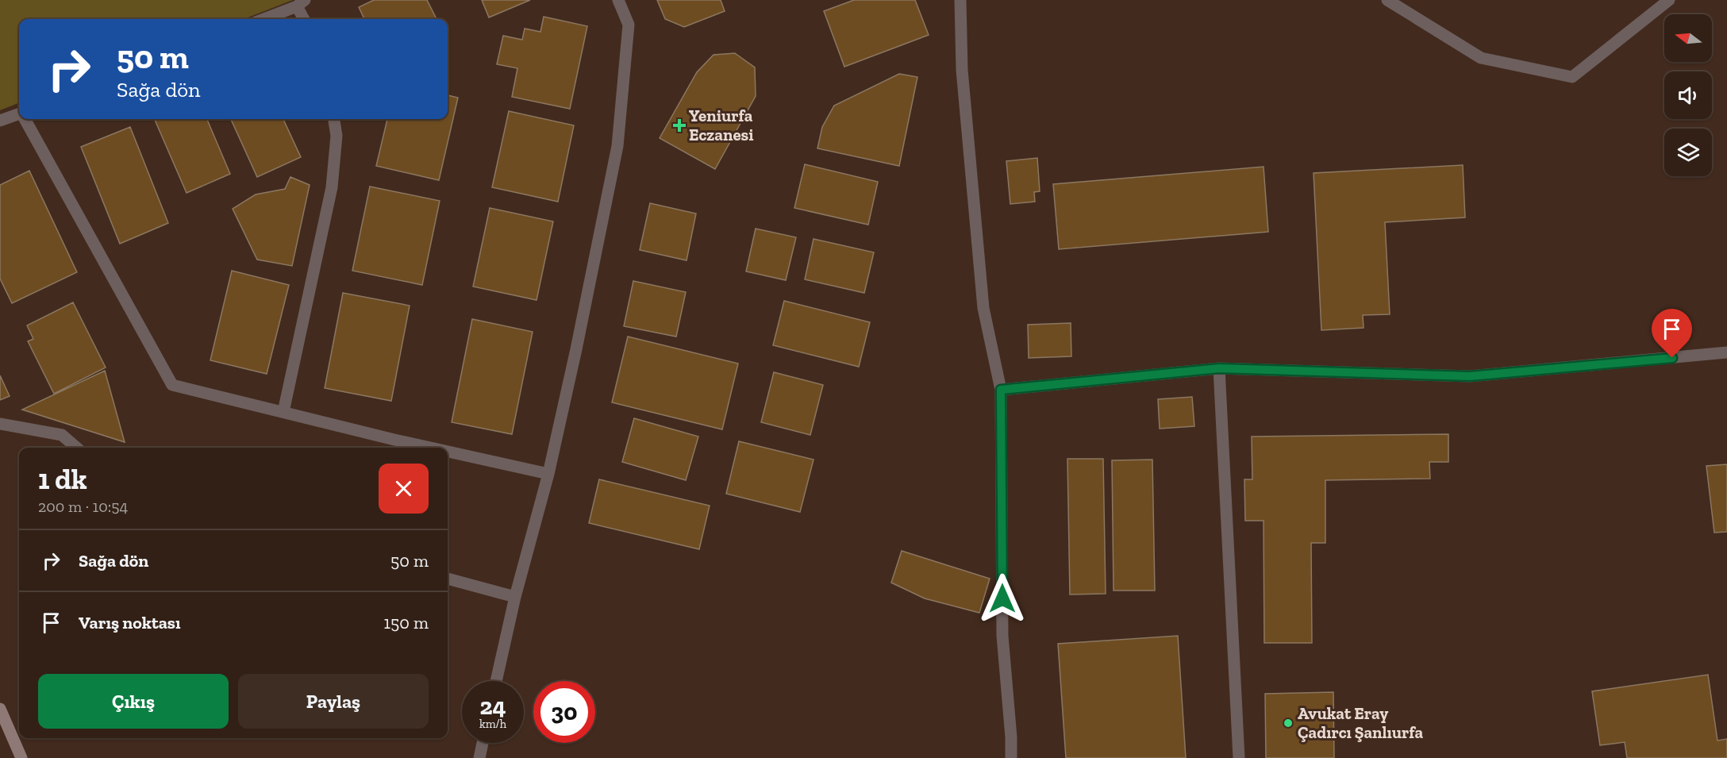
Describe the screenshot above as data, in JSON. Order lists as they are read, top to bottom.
{
  "places": {
    "health": ["Yeniurfa Eczanesi"],
    "other": ["Avukat Eray Çadırcı Şanlıurfa"]
  },
  "north": "left",
  "page": {
    "turn": ["50 m", "Sağa dön"],
    "heading": ["1 dk", "200 m · 10:54"],
    "list": [
      {
        "name": "Sağa dön",
        "value": "50 m"
      },
      {
        "name": "Varış noktası",
        "value": "150 m"
      }
    ],
    "buttons": ["Çıkış", "Paylaş"],
    "speed": "24 km/h",
    "limit": "30"
  }
}
